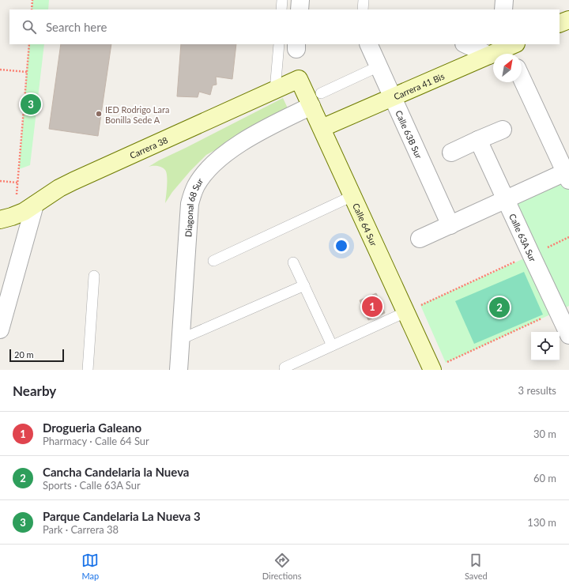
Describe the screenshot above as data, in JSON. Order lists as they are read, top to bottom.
{
  "streets": {
    "street": [
      "Carrera 41 Bis",
      "Calle 63B Sur",
      "Carrera 38",
      "Diagonal 68 Sur",
      "Calle 64 Sur",
      "Calle 63A Sur"
    ]
  },
  "crossings": [
    ["Carrera 41 Bis", "Calle 63B Sur"],
    ["Carrera 41 Bis", "Calle 64 Sur"],
    ["Carrera 38", "Calle 64 Sur"],
    ["Diagonal 68 Sur", "Calle 64 Sur"]
  ],
  "places": ["IED Rodrigo Lara Bonilla Sede A"],
  "scale_bar": "20 m",
  "north": "top right",
  "page": {
    "search": "Search here",
    "pins": ["3", "1", "2"],
    "scale": "20 m",
    "heading": ["Nearby", "3 results"],
    "list": [
      {
        "mark": "1",
        "name": "Drogueria Galeano",
        "note": "Pharmacy · Calle 64 Sur",
        "value": "30 m"
      },
      {
        "mark": "2",
        "name": "Cancha Candelaria la Nueva",
        "note": "Sports · Calle 63A Sur",
        "value": "60 m"
      },
      {
        "mark": "3",
        "name": "Parque Candelaria La Nueva 3",
        "note": "Park · Carrera 38",
        "value": "130 m"
      }
    ],
    "nav": ["Map", "Directions", "Saved"]
  }
}
